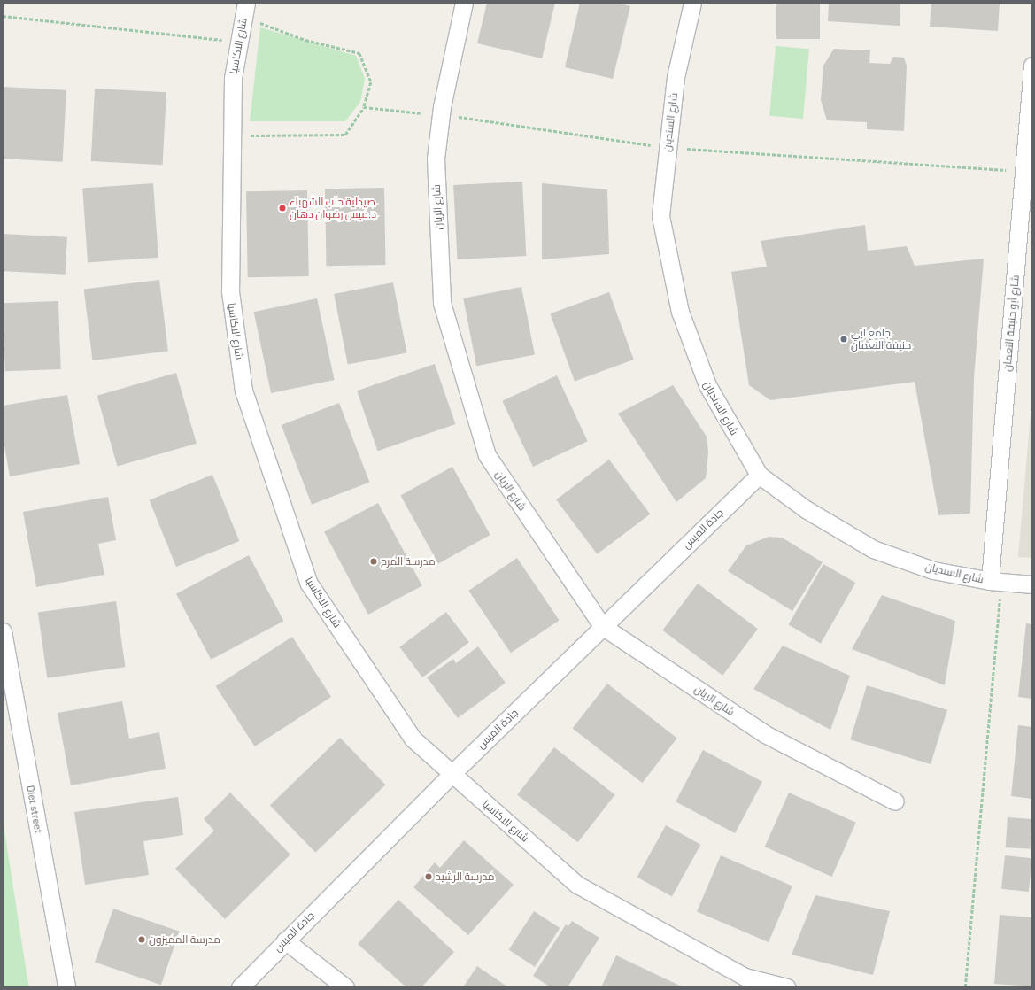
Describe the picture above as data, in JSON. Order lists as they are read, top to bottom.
{
  "streets": {
    "street": [
      "شارع الاكاسيا",
      "شارع السنديان",
      "شارع الريان",
      "شارع أبو حنيفة النعمان",
      "جادة الميس",
      "Diet street"
    ]
  },
  "crossings": [
    ["شارع الاكاسيا", "جادة الميس"],
    ["شارع السنديان", "شارع أبو حنيفة النعمان"],
    ["شارع السنديان", "جادة الميس"],
    ["شارع الريان", "جادة الميس"]
  ],
  "places": [
    "صيدلية حلب الشهباء د.ميس رضوان دهان",
    "جامع ابي حنيفة النعمان",
    "مدرسة المرح",
    "مدرسة الرشيد",
    "مدرسة المميزون"
  ]
}
